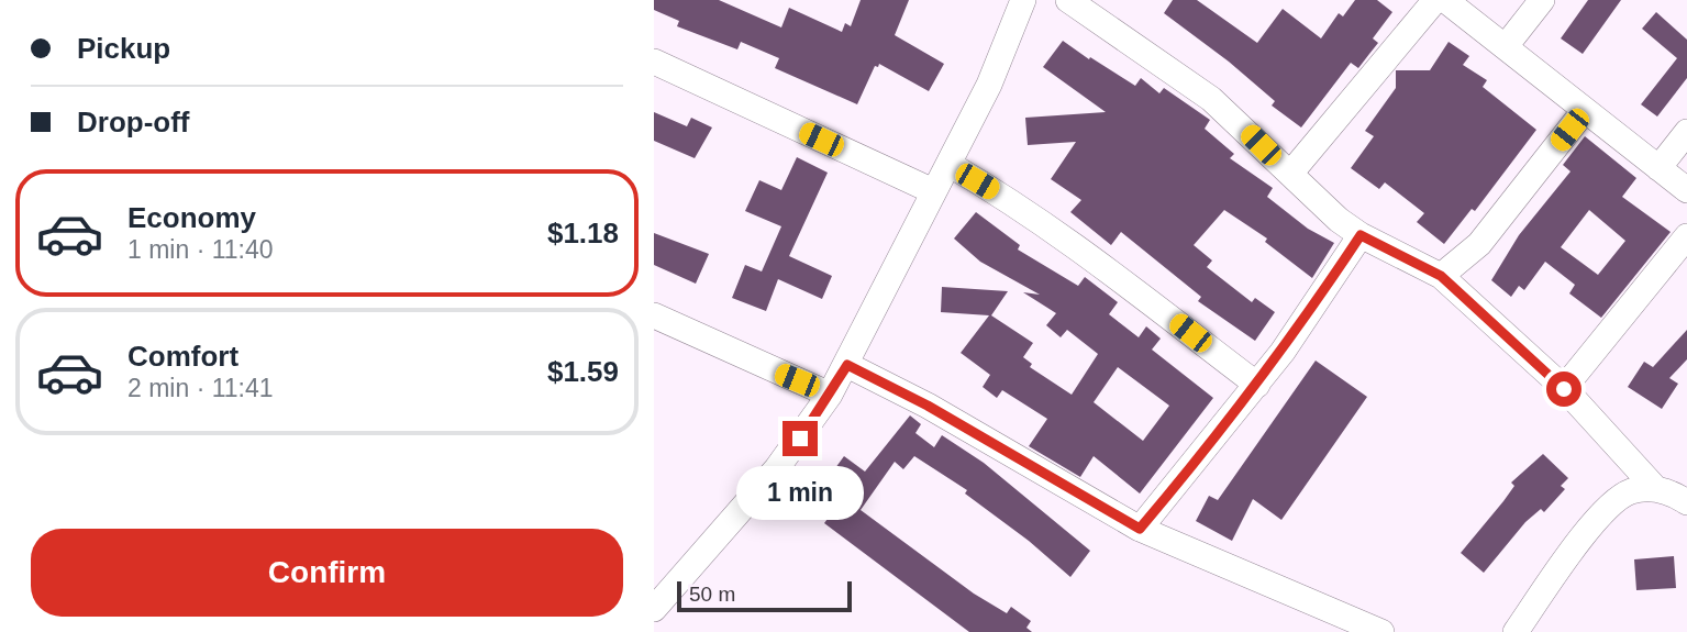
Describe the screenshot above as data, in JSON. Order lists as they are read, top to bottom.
{
  "scale_bar": "50 m",
  "page": {
    "banner": ["Pickup", "Drop-off"],
    "list": [
      {
        "name": "Economy",
        "note": "1 min · 11:40",
        "value": "$1.18"
      },
      {
        "name": "Comfort",
        "note": "2 min · 11:41",
        "value": "$1.59"
      }
    ],
    "bubble": "1 min",
    "buttons": "Confirm",
    "scale": "50 m"
  }
}
